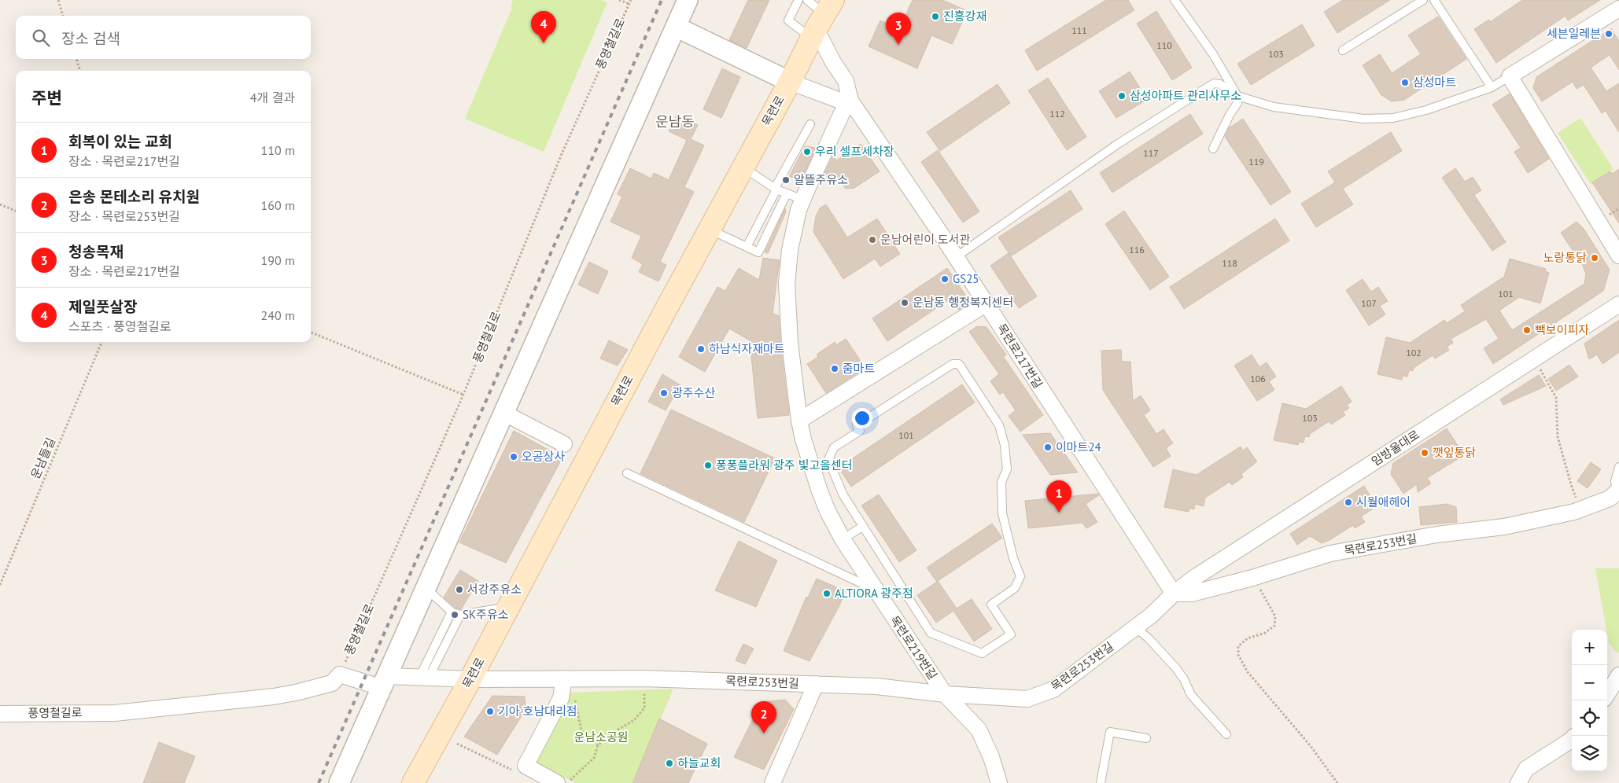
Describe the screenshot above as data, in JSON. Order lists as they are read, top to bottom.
{
  "streets": {
    "main road": ["목련로"],
    "street": [
      "풍영철길로",
      "목련로217번길",
      "임방울대로",
      "목련로253번길",
      "목련로219번길"
    ],
    "path": ["운남들길"]
  },
  "crossings": [
    ["목련로", "목련로217번길"],
    ["목련로", "목련로253번길"],
    ["목련로217번길", "임방울대로"],
    ["목련로217번길", "목련로253번길"],
    ["목련로217번길", "목련로219번길"],
    ["임방울대로", "목련로253번길"],
    ["목련로253번길", "목련로219번길"]
  ],
  "districts": ["운남동"],
  "parks": ["운남소공원"],
  "places": [
    "진흥강재",
    "세븐일레븐",
    "삼성마트",
    "삼성아파트 관리사무소",
    "우리 셀프세차장",
    "알뜰주유소",
    "운남어린이 도서관",
    "노랑통닭",
    "GS25",
    "운남동 행정복지센터",
    "빽보이피자",
    "하남식자재마트",
    "줌마트",
    "광주수산",
    "이마트24",
    "깻잎통닭",
    "오공상사",
    "퐁퐁플라워 광주 빛고을센터",
    "시월애헤어",
    "서강주유소",
    "ALTIORA 광주점",
    "SK주유소",
    "기아 호남대리점",
    "하늘교회"
  ],
  "house_numbers": [
    "111",
    "110",
    "103",
    "112",
    "117",
    "119",
    "116",
    "118",
    "101",
    "107",
    "102",
    "106",
    "103",
    "101"
  ],
  "page": {
    "pins": [
      "4",
      "3",
      "1",
      "2"
    ],
    "search": "장소 검색",
    "heading": ["주변", "4개 결과"],
    "list": [
      {
        "mark": "1",
        "name": "회복이 있는 교회",
        "note": "장소 · 목련로217번길",
        "value": "110 m"
      },
      {
        "mark": "2",
        "name": "은송 몬테소리 유치원",
        "note": "장소 · 목련로253번길",
        "value": "160 m"
      },
      {
        "mark": "3",
        "name": "청송목재",
        "note": "장소 · 목련로217번길",
        "value": "190 m"
      },
      {
        "mark": "4",
        "name": "제일풋살장",
        "note": "스포츠 · 풍영철길로",
        "value": "240 m"
      }
    ],
    "map_buttons": ["+", "−"]
  }
}
